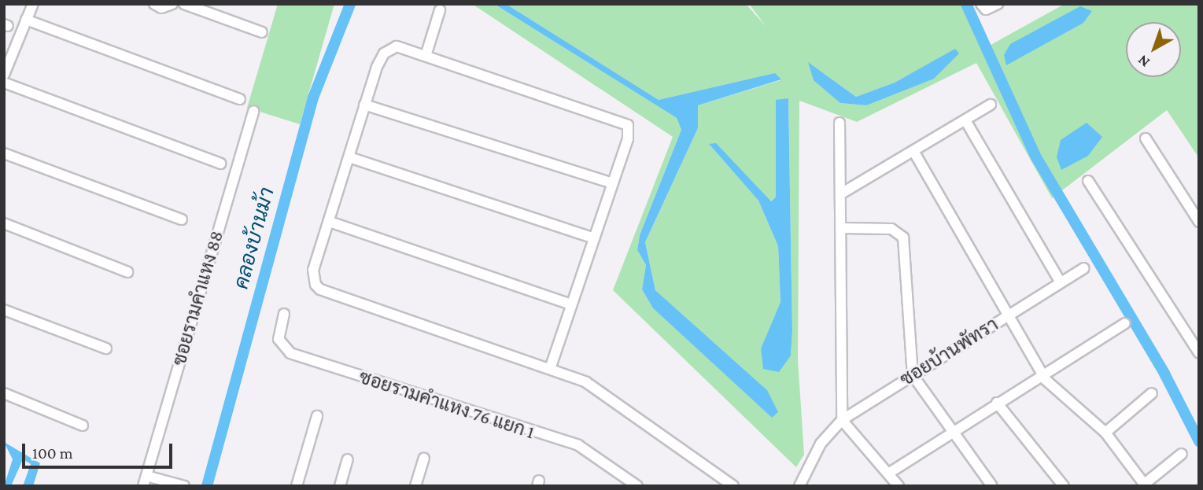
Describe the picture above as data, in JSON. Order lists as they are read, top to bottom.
{
  "streets": {
    "street": ["ซอยรามคำแหง 88", "ซอยบ้านพัทรา", "ซอยรามคำแหง 76 แยก 1"]
  },
  "water": ["คลองบ้านม้า"],
  "scale_bar": "100 m",
  "north": "bottom left"
}
